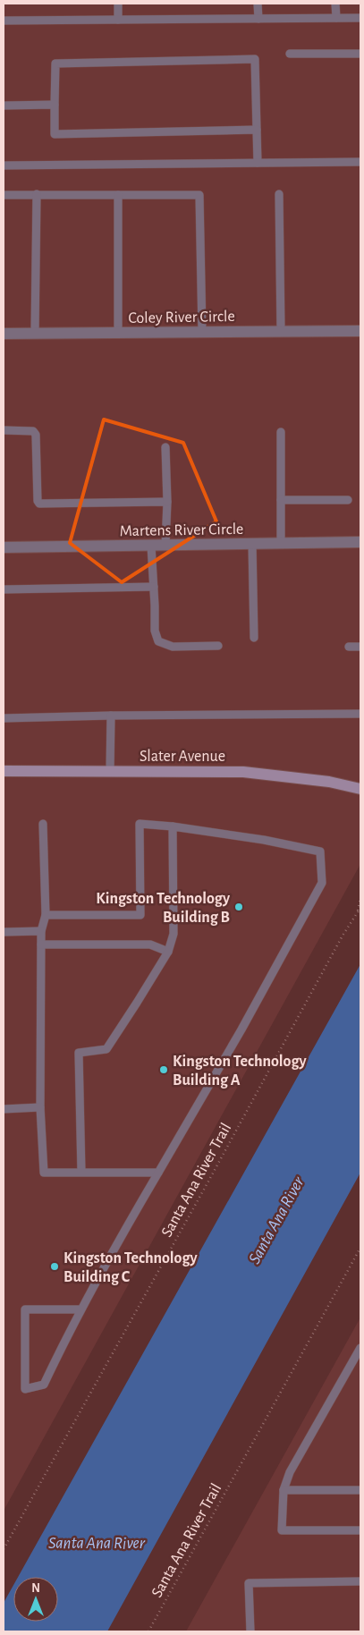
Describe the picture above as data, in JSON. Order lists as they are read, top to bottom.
{
  "streets": {
    "main road": ["Slater Avenue"],
    "street": ["Coley River Circle", "Martens River Circle"],
    "path": ["Santa Ana River Trail"]
  },
  "water": ["Santa Ana River"],
  "places": ["Kingston Technology Building B", "Kingston Technology Building A", "Kingston Technology Building C"],
  "north": "top"
}
